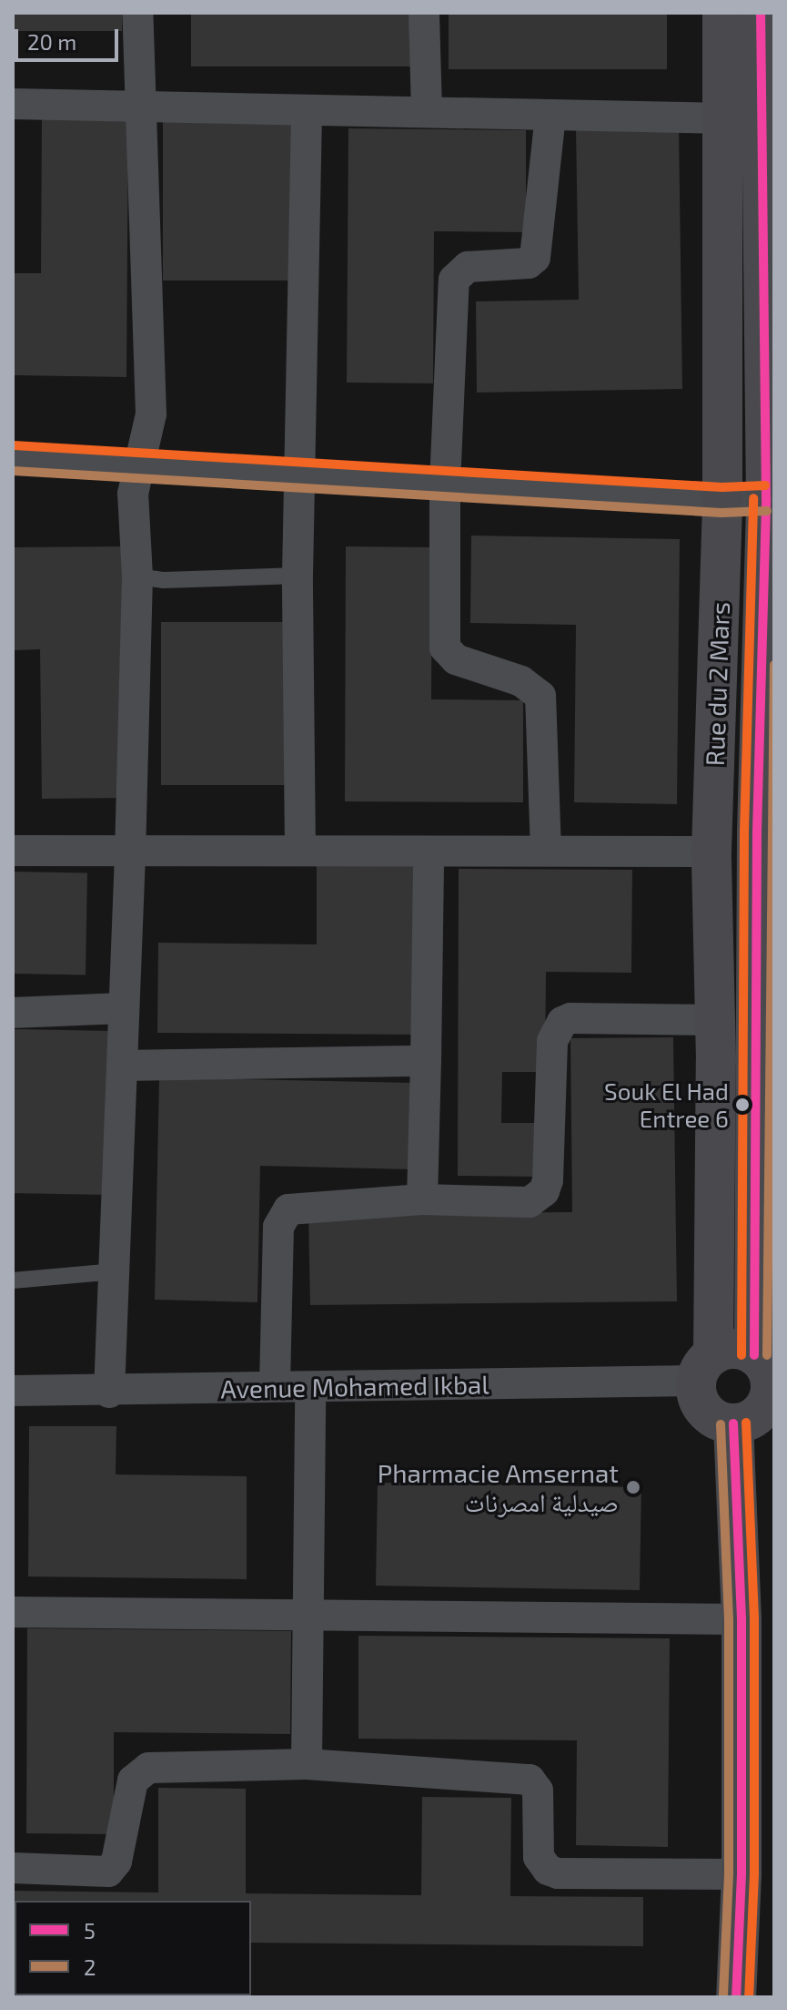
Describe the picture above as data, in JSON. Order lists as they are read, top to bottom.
{
  "streets": {
    "street": ["Rue du 2 Mars", "Avenue Mohamed Ikbal"]
  },
  "crossings": [
    ["Rue du 2 Mars", "Avenue Mohamed Ikbal"]
  ],
  "places": ["Souk El Had Entree 6", "Pharmacie Amsernat صيدلية امصرنات"],
  "lines": ["transit line 5", "transit line 2"],
  "legend": ["5", "2"],
  "scale_bar": "20 m"
}
